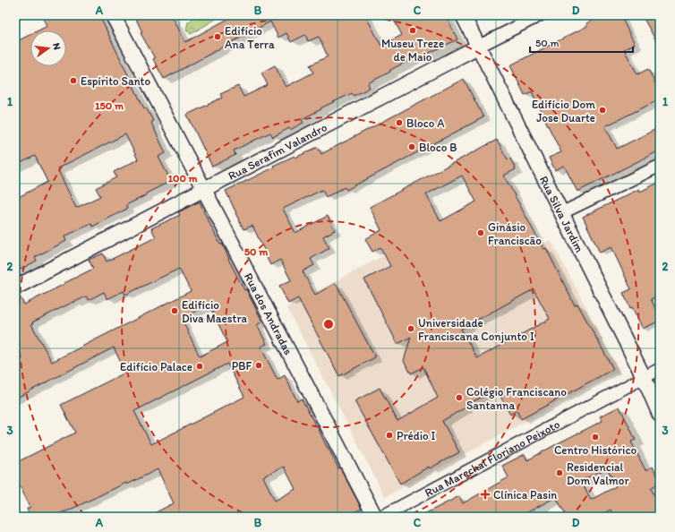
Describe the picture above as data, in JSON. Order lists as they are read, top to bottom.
{
  "streets": {
    "street": [
      "Rua Serafim Valandro",
      "Rua Silva Jardim",
      "Rua dos Andradas",
      "Rua Marechal Floriano Peixoto"
    ]
  },
  "crossings": [
    ["Rua Serafim Valandro", "Rua Silva Jardim"],
    ["Rua Serafim Valandro", "Rua dos Andradas"],
    ["Rua Silva Jardim", "Rua Marechal Floriano Peixoto"]
  ],
  "places": {
    "other": [
      "Museu Treze de Maio",
      "Edifício Ana Terra",
      "Espírito Santo",
      "Edifício Dom Jose Duarte",
      "Bloco A",
      "Bloco B",
      "Ginásio Franciscão",
      "Edifício Diva Maestra",
      "Universidade Franciscana Conjunto I",
      "PBF",
      "Edifício Palace",
      "Colégio Franciscano Santanna",
      "Prédio I",
      "Centro Histórico",
      "Residencial Dom Valmor"
    ],
    "health": ["Clínica Pasin"]
  },
  "scale_bar": "50 m",
  "north": "right",
  "grid": {
    "columns": [
      "A",
      "B",
      "C",
      "D"
    ],
    "rows": ["1", "2", "3"]
  },
  "rings": ["150 m", "100 m", "50 m"]
}
